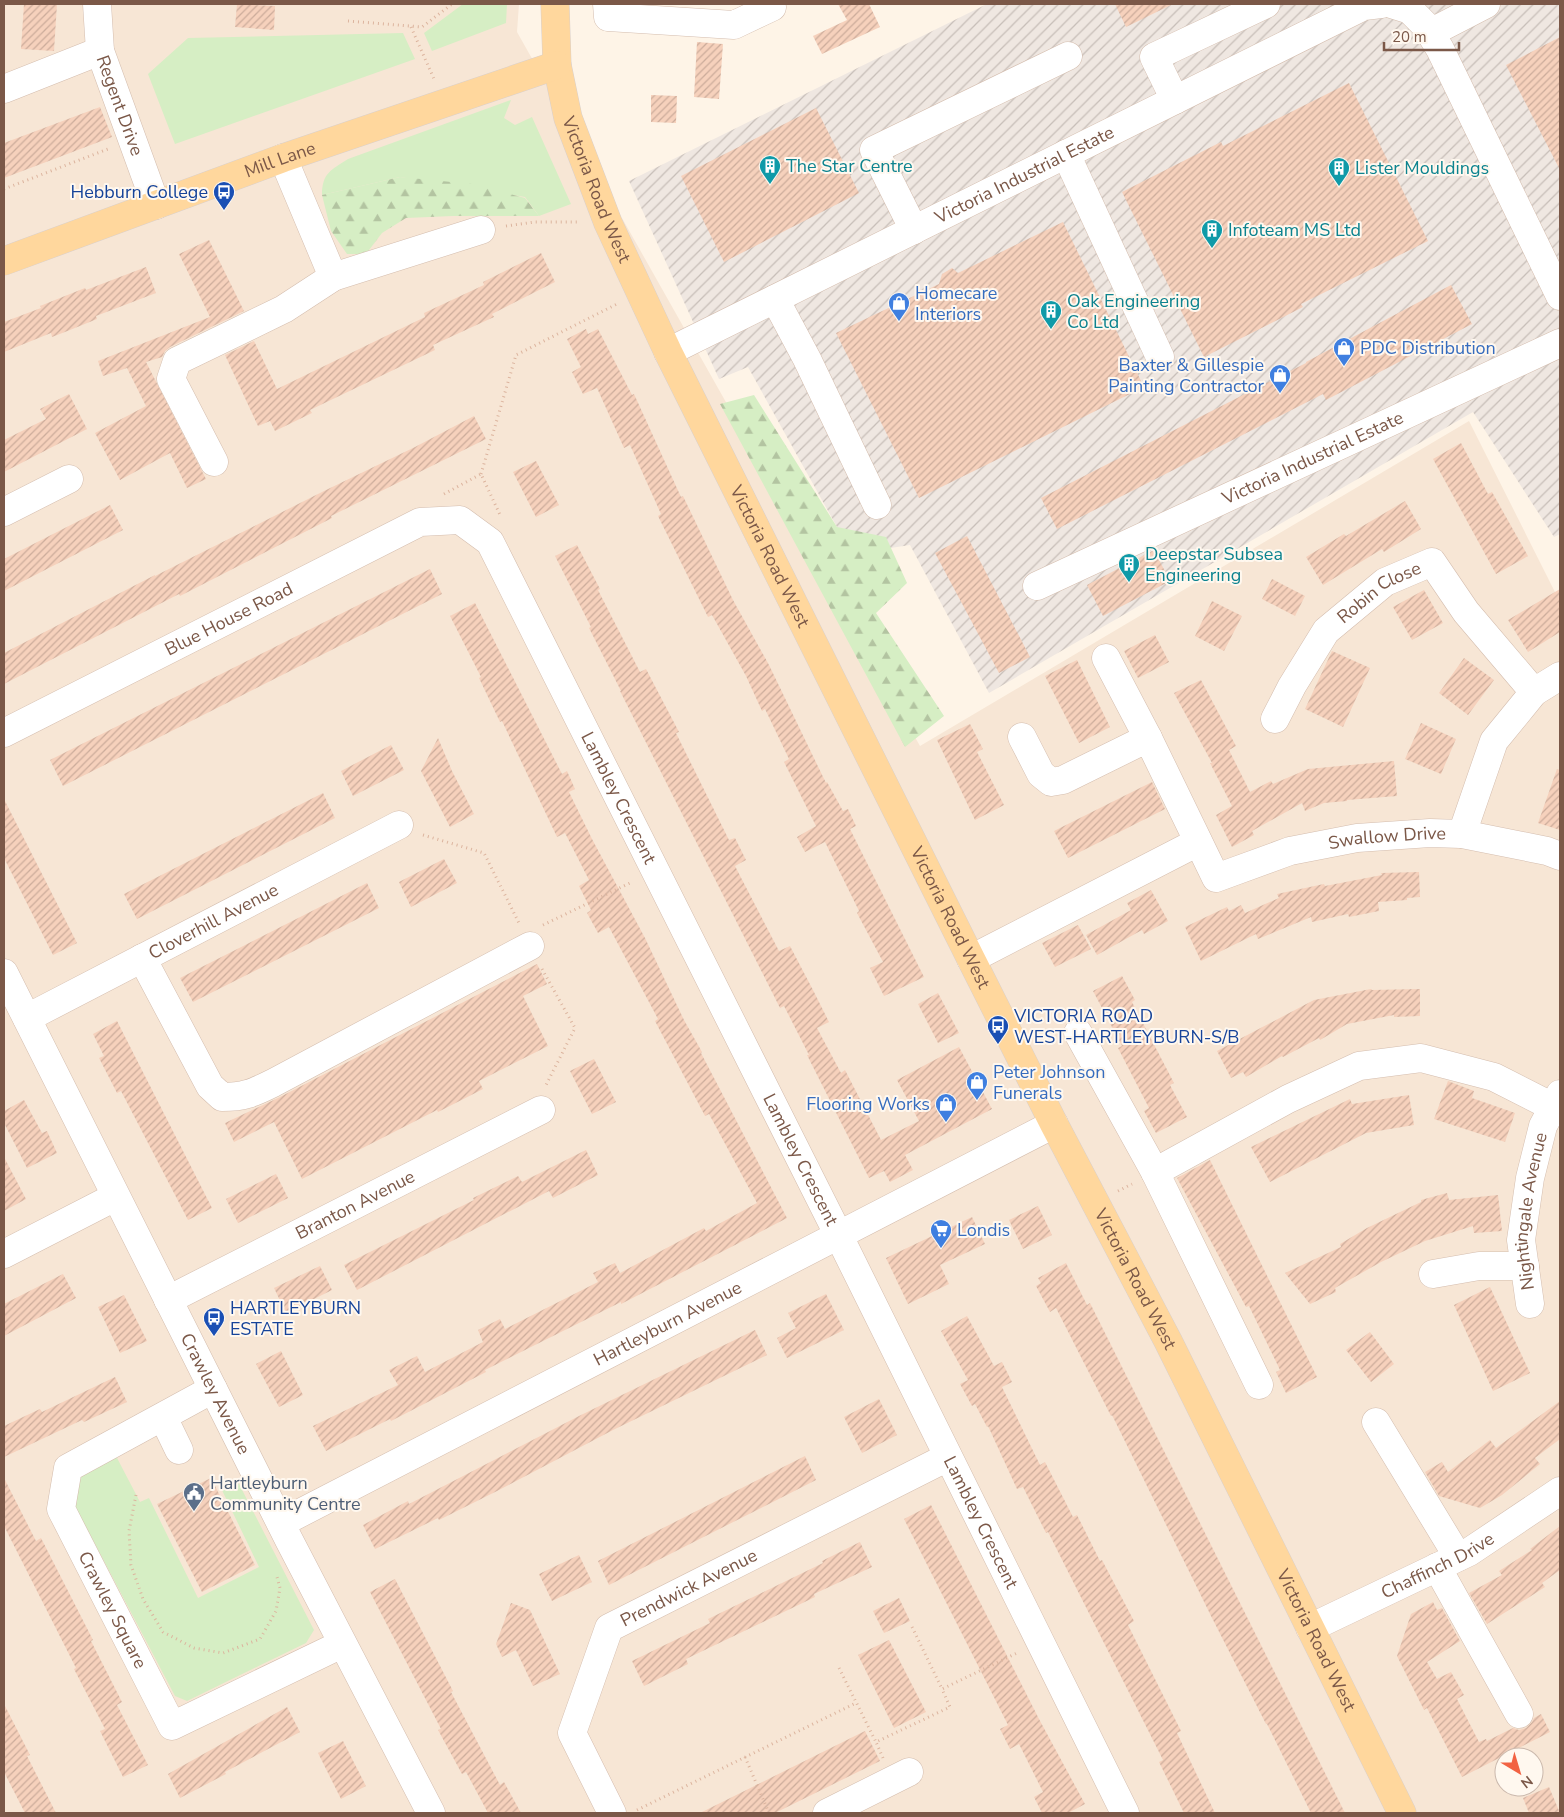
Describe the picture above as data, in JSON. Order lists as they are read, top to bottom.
{
  "streets": {
    "main road": ["Mill Lane", "Victoria Road West"],
    "street": [
      "Regent Drive",
      "Victoria Industrial Estate",
      "Robin Close",
      "Blue House Road",
      "Lambley Crescent",
      "Swallow Drive",
      "Cloverhill Avenue",
      "Branton Avenue",
      "Nightingale Avenue",
      "Hartleyburn Avenue",
      "Crawley Avenue",
      "Chaffinch Drive",
      "Prendwick Avenue",
      "Crawley Square"
    ]
  },
  "crossings": [
    ["Regent Drive", "Mill Lane"],
    ["Mill Lane", "Victoria Road West"],
    ["Victoria Industrial Estate", "Victoria Road West"],
    ["Victoria Road West", "Hartleyburn Avenue"],
    ["Victoria Road West", "Chaffinch Drive"],
    ["Blue House Road", "Lambley Crescent"],
    ["Lambley Crescent", "Hartleyburn Avenue"],
    ["Lambley Crescent", "Prendwick Avenue"],
    ["Cloverhill Avenue", "Crawley Avenue"],
    ["Branton Avenue", "Crawley Avenue"],
    ["Hartleyburn Avenue", "Crawley Avenue"],
    ["Crawley Avenue", "Crawley Square"]
  ],
  "places": {
    "building": [
      "The Star Centre",
      "Lister Mouldings",
      "Infoteam MS Ltd",
      "Oak Engineering Co Ltd",
      "Deepstar Subsea Engineering"
    ],
    "bus stop": ["Hebburn College", "VICTORIA ROAD WEST-HARTLEYBURN-S/B", "HARTLEYBURN ESTATE"],
    "shop": [
      "Homecare Interiors",
      "PDC Distribution",
      "Baxter & Gillespie Painting Contractor",
      "Peter Johnson Funerals",
      "Flooring Works"
    ],
    "supermarket": ["Londis"],
    "public building": ["Hartleyburn Community Centre"]
  },
  "scale_bar": "20 m",
  "north": "bottom right"
}
